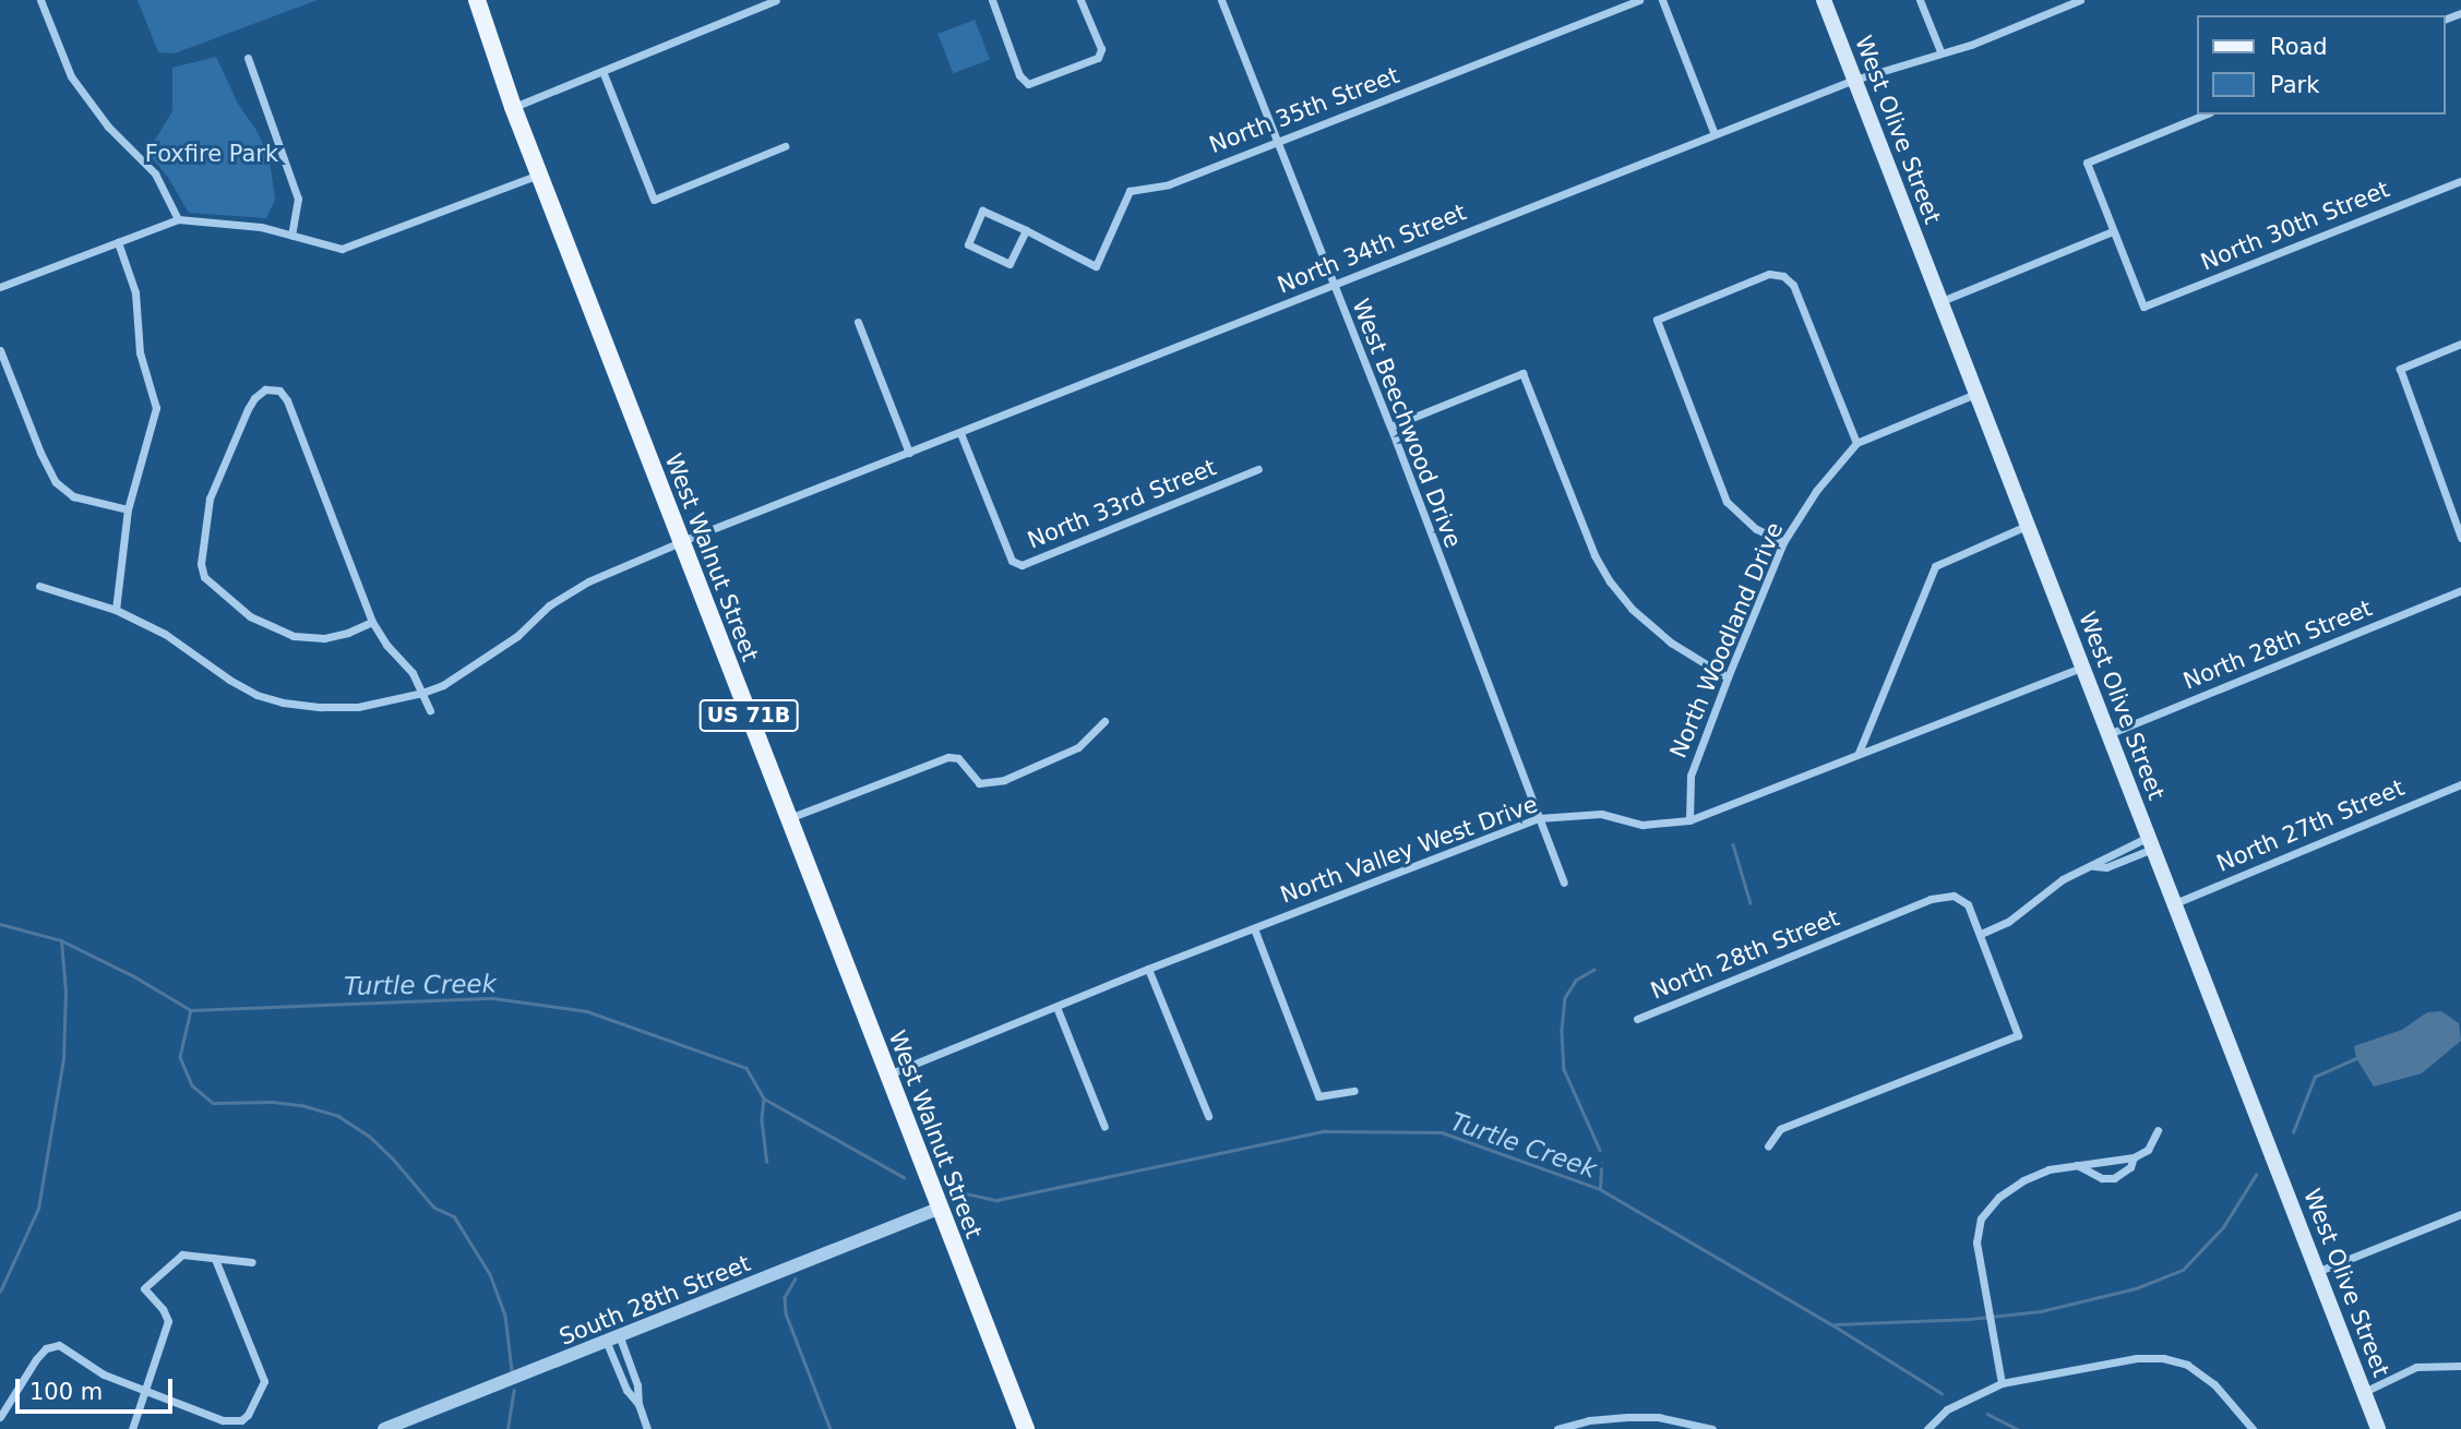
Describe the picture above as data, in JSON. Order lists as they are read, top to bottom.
{
  "streets": {
    "main road": ["West Olive Street", "West Walnut Street", "US 71B"],
    "street": [
      "North 35th Street",
      "North 30th Street",
      "North 34th Street",
      "West Beechwood Drive",
      "North 33rd Street",
      "North Woodland Drive",
      "North 28th Street",
      "North 27th Street",
      "North Valley West Drive",
      "South 28th Street"
    ]
  },
  "crossings": [
    ["North 35th Street", "West Beechwood Drive"],
    ["West Olive Street", "North 34th Street"],
    ["West Olive Street", "North Woodland Drive"],
    ["West Olive Street", "North 28th Street"],
    ["West Olive Street", "North 27th Street"],
    ["West Olive Street", "North Valley West Drive"],
    ["North 34th Street", "West Beechwood Drive"],
    ["North 34th Street", "North 33rd Street"],
    ["North 34th Street", "West Walnut Street"],
    ["West Beechwood Drive", "North Valley West Drive"],
    ["West Walnut Street", "North Valley West Drive"],
    ["West Walnut Street", "South 28th Street"],
    ["North Woodland Drive", "North Valley West Drive"]
  ],
  "water": ["Turtle Creek"],
  "parks": ["Foxfire Park"],
  "legend": ["Road", "Park"],
  "scale_bar": "100 m"
}
